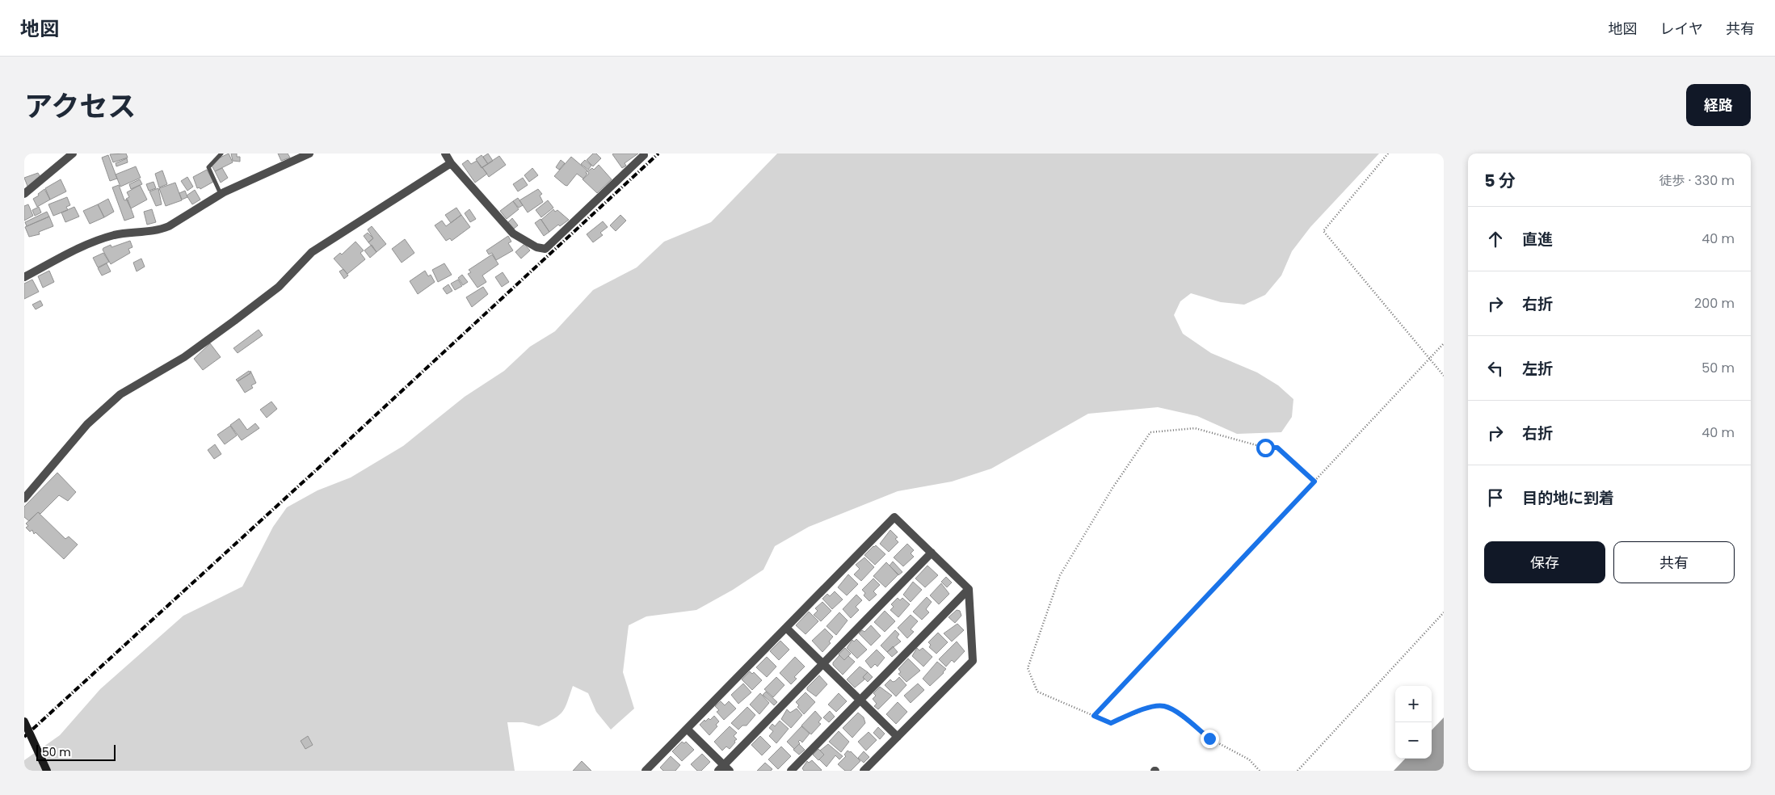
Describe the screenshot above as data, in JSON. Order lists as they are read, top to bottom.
{
  "scale_bar": "50 m",
  "page": {
    "header": "地図",
    "nav": ["地図", "レイヤ", "共有"],
    "title": "アクセス",
    "buttons": [
      "経路",
      ["保存", "共有"]
    ],
    "heading": ["5 分", "徒歩 · 330 m"],
    "list": [
      ["直進", "40 m"],
      ["右折", "200 m"],
      ["左折", "50 m"],
      ["右折", "40 m"],
      "目的地に到着"
    ],
    "map_buttons": ["+", "−"],
    "scale": "50 m"
  }
}
